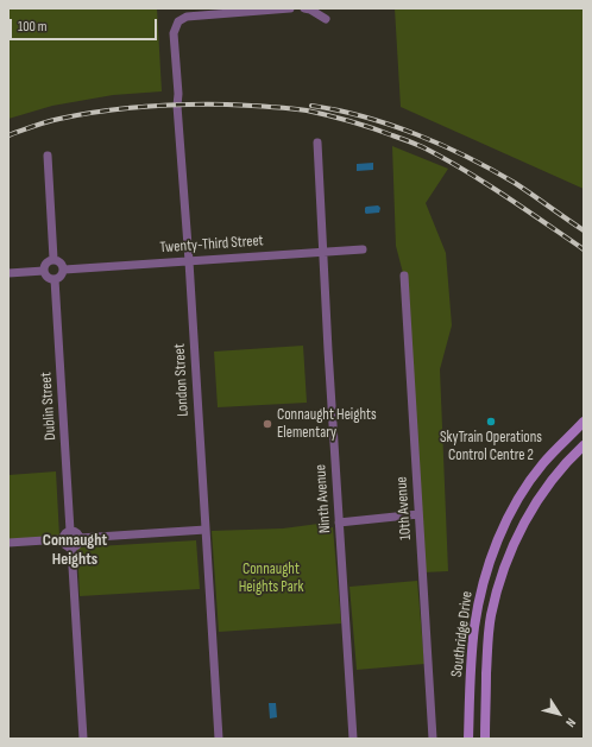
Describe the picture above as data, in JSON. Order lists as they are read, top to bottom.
{
  "streets": {
    "main road": ["Southridge Drive"],
    "street": [
      "Twenty-Third Street",
      "London Street",
      "Dublin Street",
      "Ninth Avenue",
      "10th Avenue"
    ]
  },
  "crossings": [
    ["Twenty-Third Street", "London Street"],
    ["Twenty-Third Street", "Dublin Street"],
    ["Twenty-Third Street", "Ninth Avenue"]
  ],
  "districts": ["Connaught Heights"],
  "parks": ["Connaught Heights Park"],
  "places": ["SkyTrain Operations Control Centre 2", "Connaught Heights Elementary"],
  "scale_bar": "100 m",
  "north": "bottom right"
}
